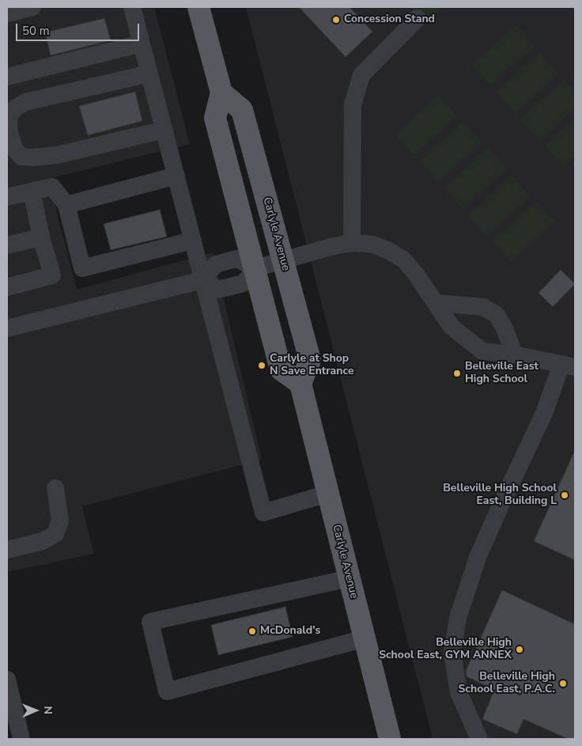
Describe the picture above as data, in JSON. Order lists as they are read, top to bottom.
{
  "streets": {
    "main road": ["Carlyle Avenue"]
  },
  "places": [
    "Concession Stand",
    "Carlyle at Shop N Save Entrance",
    "Belleville East High School",
    "Belleville High School East, Building L",
    "McDonald's",
    "Belleville High School East, GYM ANNEX",
    "Belleville High School East, P.A.C."
  ],
  "scale_bar": "50 m",
  "north": "right"
}
